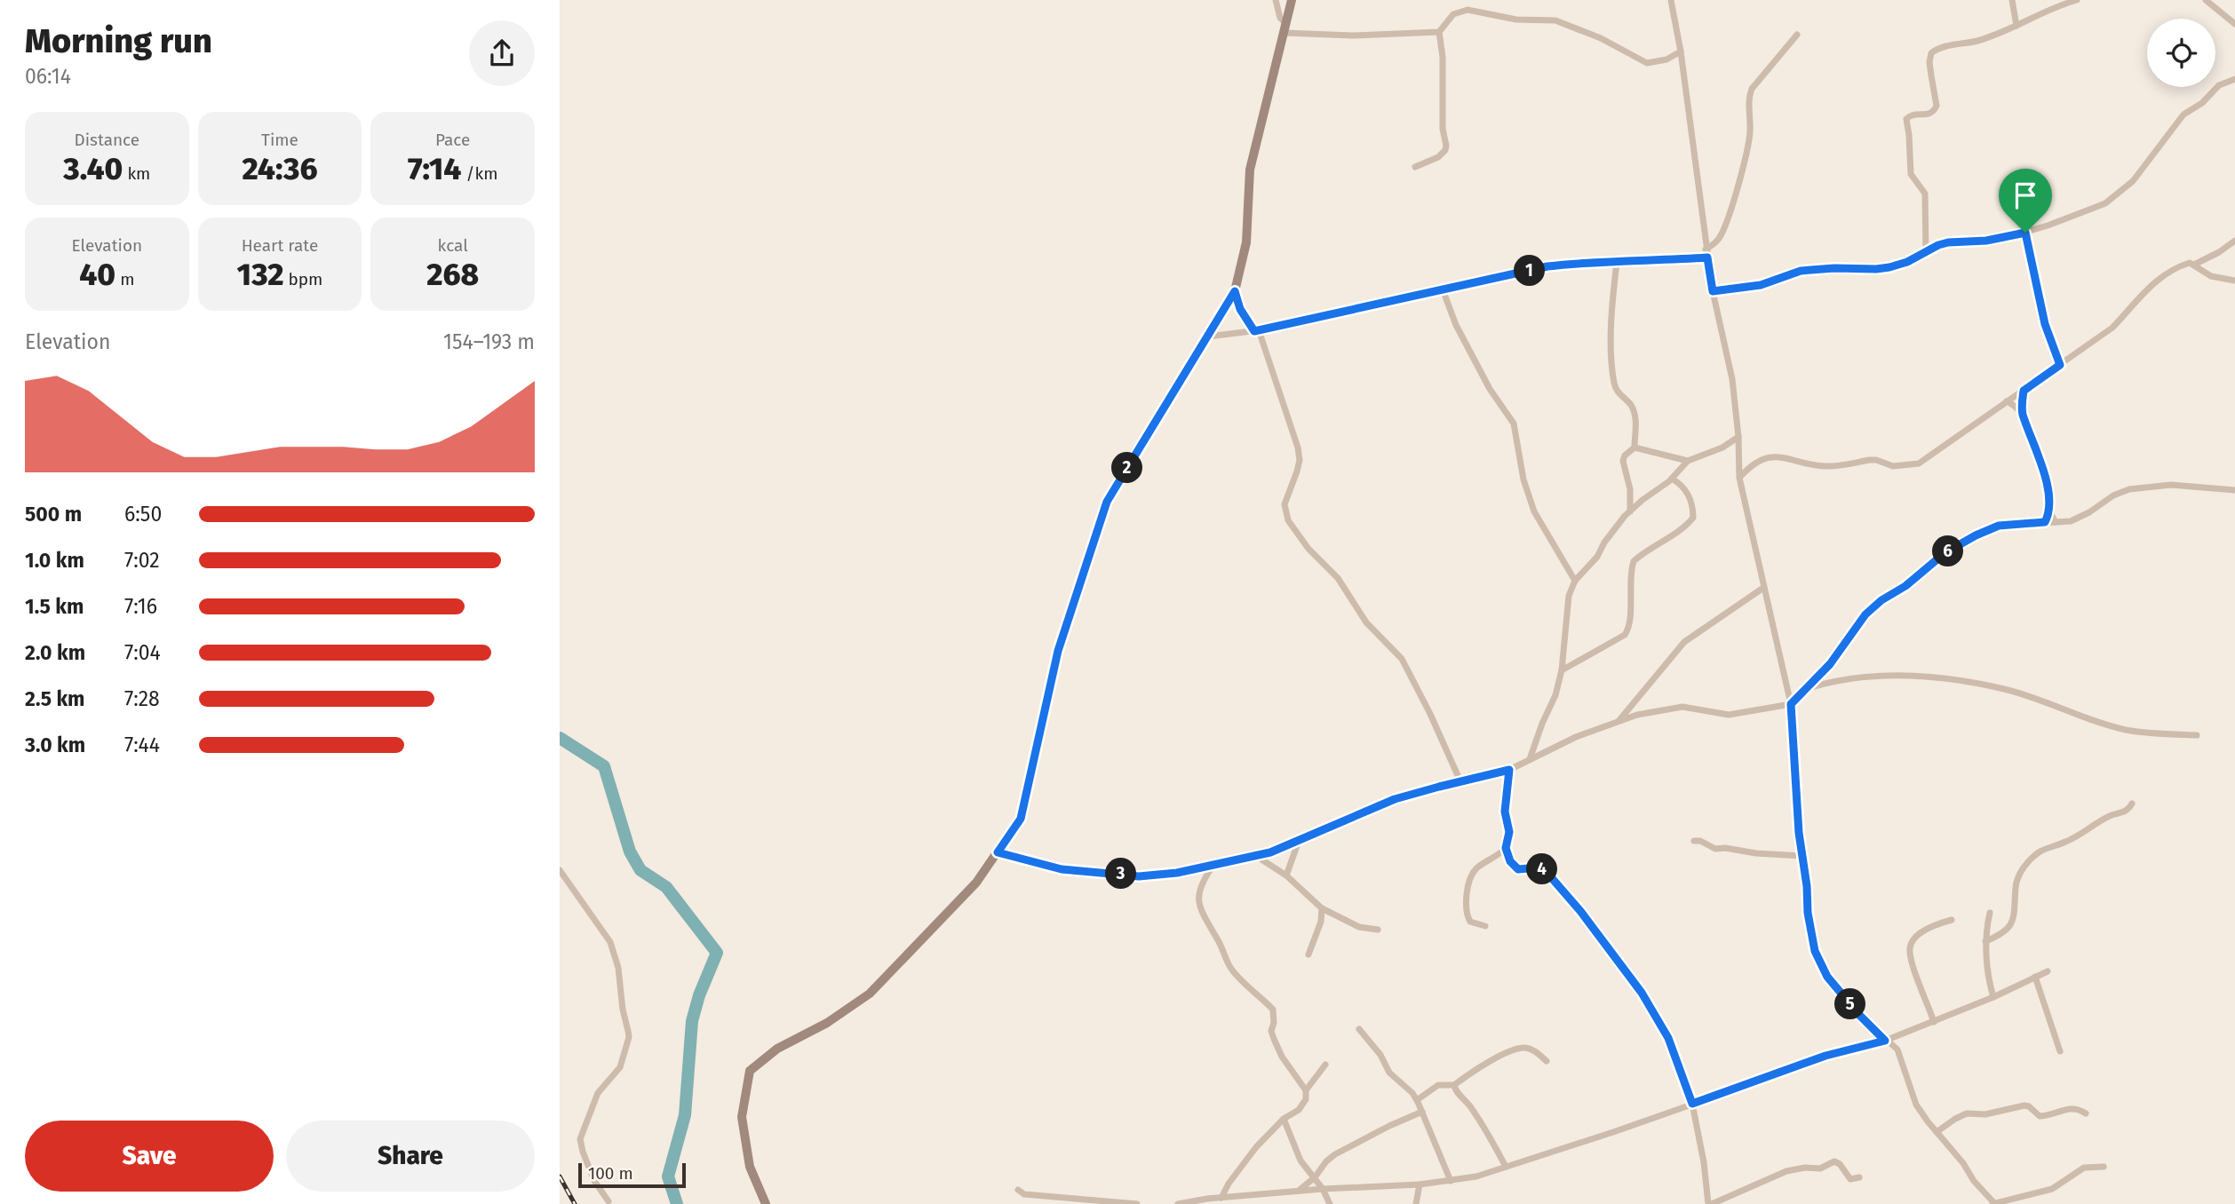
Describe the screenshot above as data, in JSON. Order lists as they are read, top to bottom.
{
  "scale_bar": "100 m",
  "page": {
    "heading": ["Morning run", "06:14"],
    "stats": [
      ["Distance", "3.40 km"],
      ["Time", "24:36"],
      ["Pace", "7:14 /km"],
      ["Elevation", "40 m"],
      ["Heart rate", "132 bpm"],
      ["kcal", "268"]
    ],
    "pins": [
      "1",
      "2",
      "6",
      "4",
      "3",
      "5"
    ],
    "chart": ["Elevation", "154–193 m"],
    "list": [
      {
        "name": "500 m",
        "note": "6:50"
      },
      {
        "name": "1.0 km",
        "note": "7:02"
      },
      {
        "name": "1.5 km",
        "note": "7:16"
      },
      {
        "name": "2.0 km",
        "note": "7:04"
      },
      {
        "name": "2.5 km",
        "note": "7:28"
      },
      {
        "name": "3.0 km",
        "note": "7:44"
      }
    ],
    "buttons": ["Save", "Share"],
    "scale": "100 m"
  }
}
